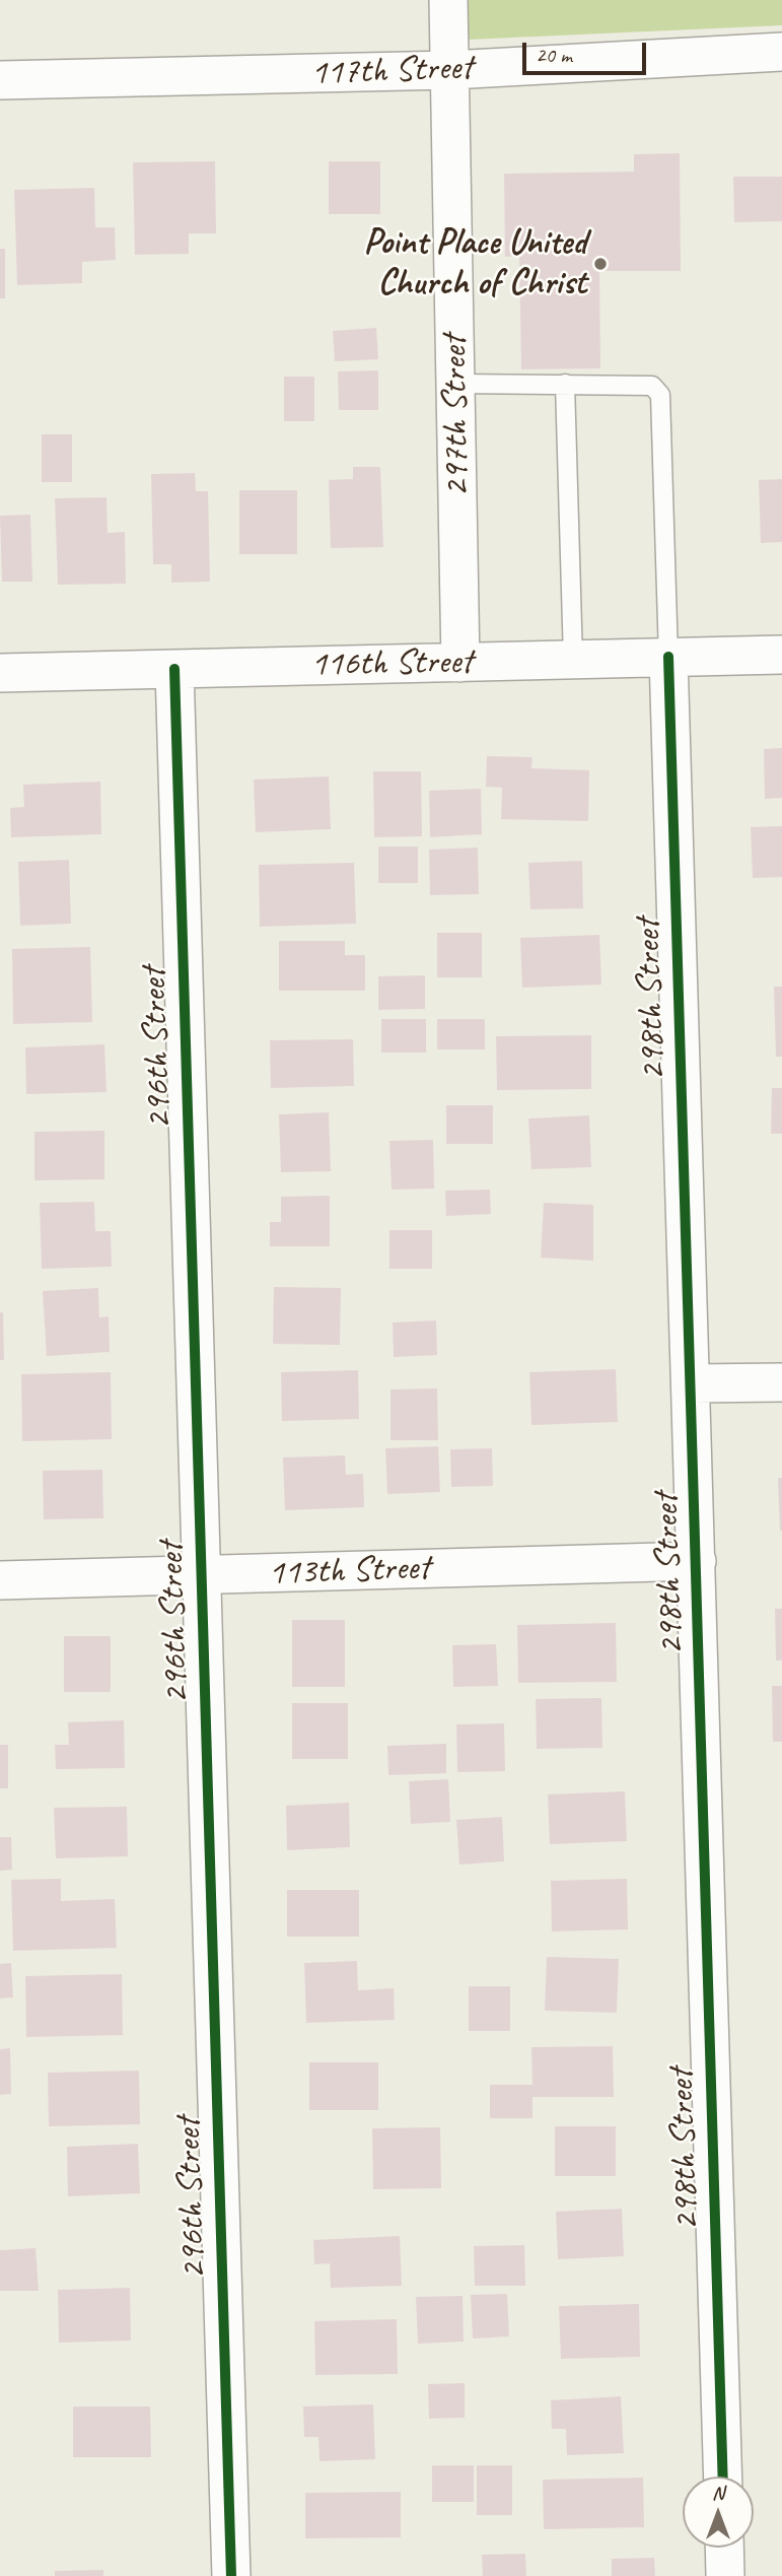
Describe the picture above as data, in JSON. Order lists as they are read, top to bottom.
{
  "streets": {
    "street": [
      "117th Street",
      "297th Street",
      "116th Street",
      "298th Street",
      "296th Street",
      "113th Street"
    ]
  },
  "crossings": [
    ["117th Street", "297th Street"],
    ["297th Street", "116th Street"],
    ["116th Street", "298th Street"],
    ["116th Street", "296th Street"],
    ["298th Street", "113th Street"],
    ["296th Street", "113th Street"]
  ],
  "places": ["Point Place United Church of Christ"],
  "scale_bar": "20 m",
  "north": "top"
}
